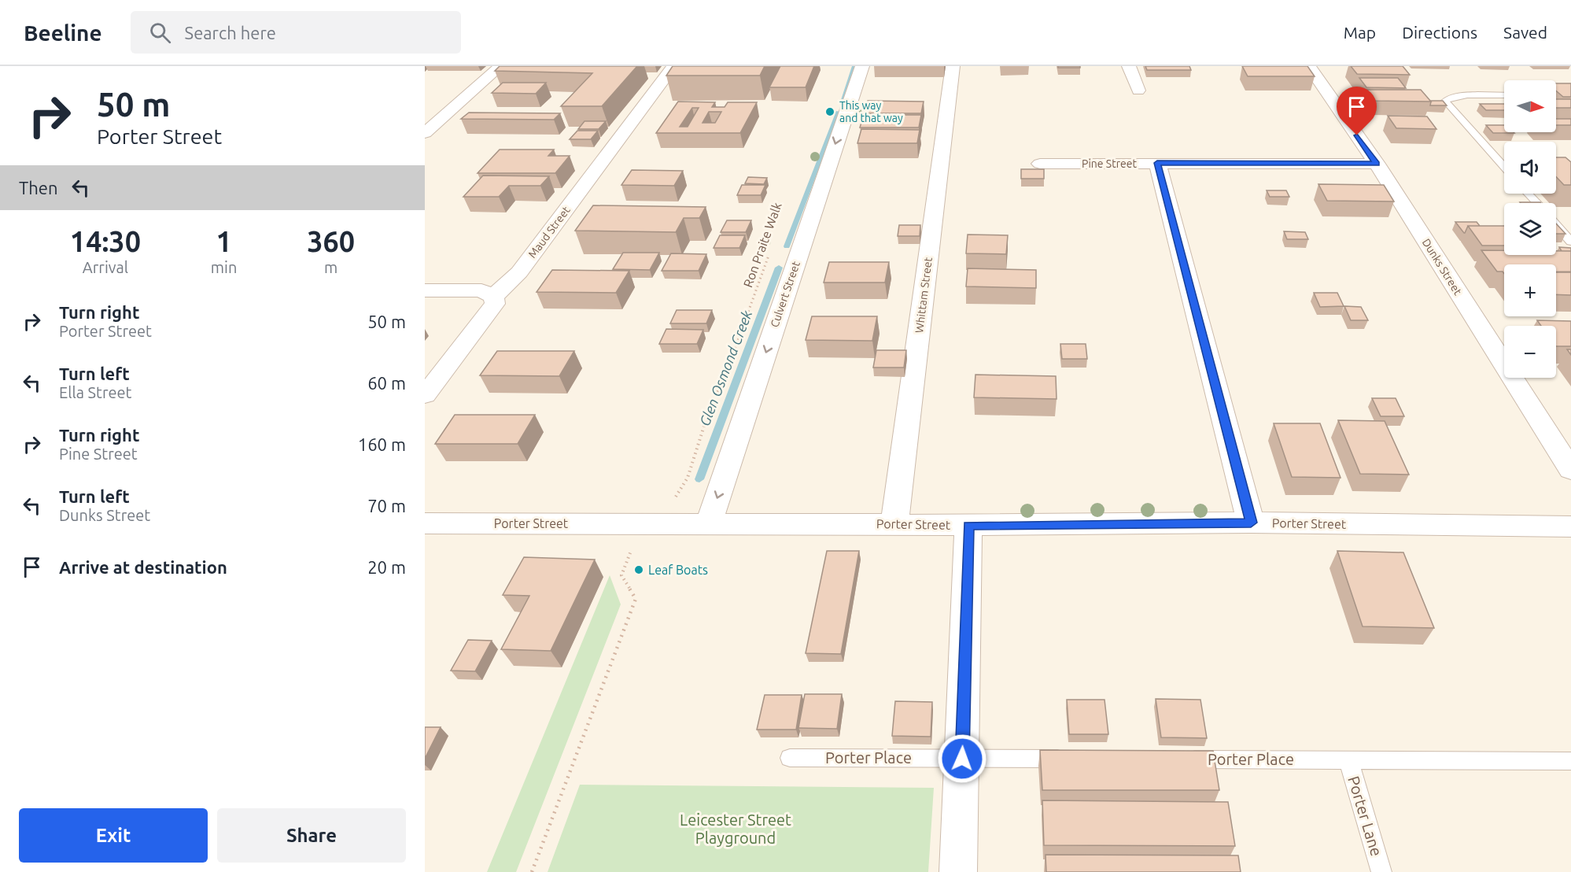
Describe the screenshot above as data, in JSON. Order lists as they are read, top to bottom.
{
  "streets": {
    "street": [
      "Pine Street",
      "Maud Street",
      "Dunks Street",
      "Culvert Street",
      "Whittam Street",
      "Porter Street"
    ],
    "lane": ["Porter Place", "Porter Lane"],
    "path": ["Ron Praite Walk"]
  },
  "crossings": [
    ["Pine Street", "Dunks Street"],
    ["Culvert Street", "Porter Street"],
    ["Whittam Street", "Porter Street"],
    ["Porter Place", "Porter Lane"]
  ],
  "one_way": ["Culvert Street"],
  "water": ["Glen Osmond Creek"],
  "parks": ["Leicester Street Playground"],
  "places": ["This way and that way", "Leaf Boats"],
  "north": "right",
  "page": {
    "header": "Beeline",
    "search": "Search here",
    "nav": ["Map", "Directions", "Saved"],
    "turn": ["50 m", "Porter Street"],
    "map_buttons": ["+", "−"],
    "then": "Then",
    "eta": [
      "14:30",
      "Arrival",
      "1",
      "min",
      "360",
      "m"
    ],
    "list": [
      {
        "name": "Turn right",
        "note": "Porter Street",
        "value": "50 m"
      },
      {
        "name": "Turn left",
        "note": "Ella Street",
        "value": "60 m"
      },
      {
        "name": "Turn right",
        "note": "Pine Street",
        "value": "160 m"
      },
      {
        "name": "Turn left",
        "note": "Dunks Street",
        "value": "70 m"
      },
      {
        "name": "Arrive at destination",
        "value": "20 m"
      }
    ],
    "buttons": ["Exit", "Share"]
  }
}
